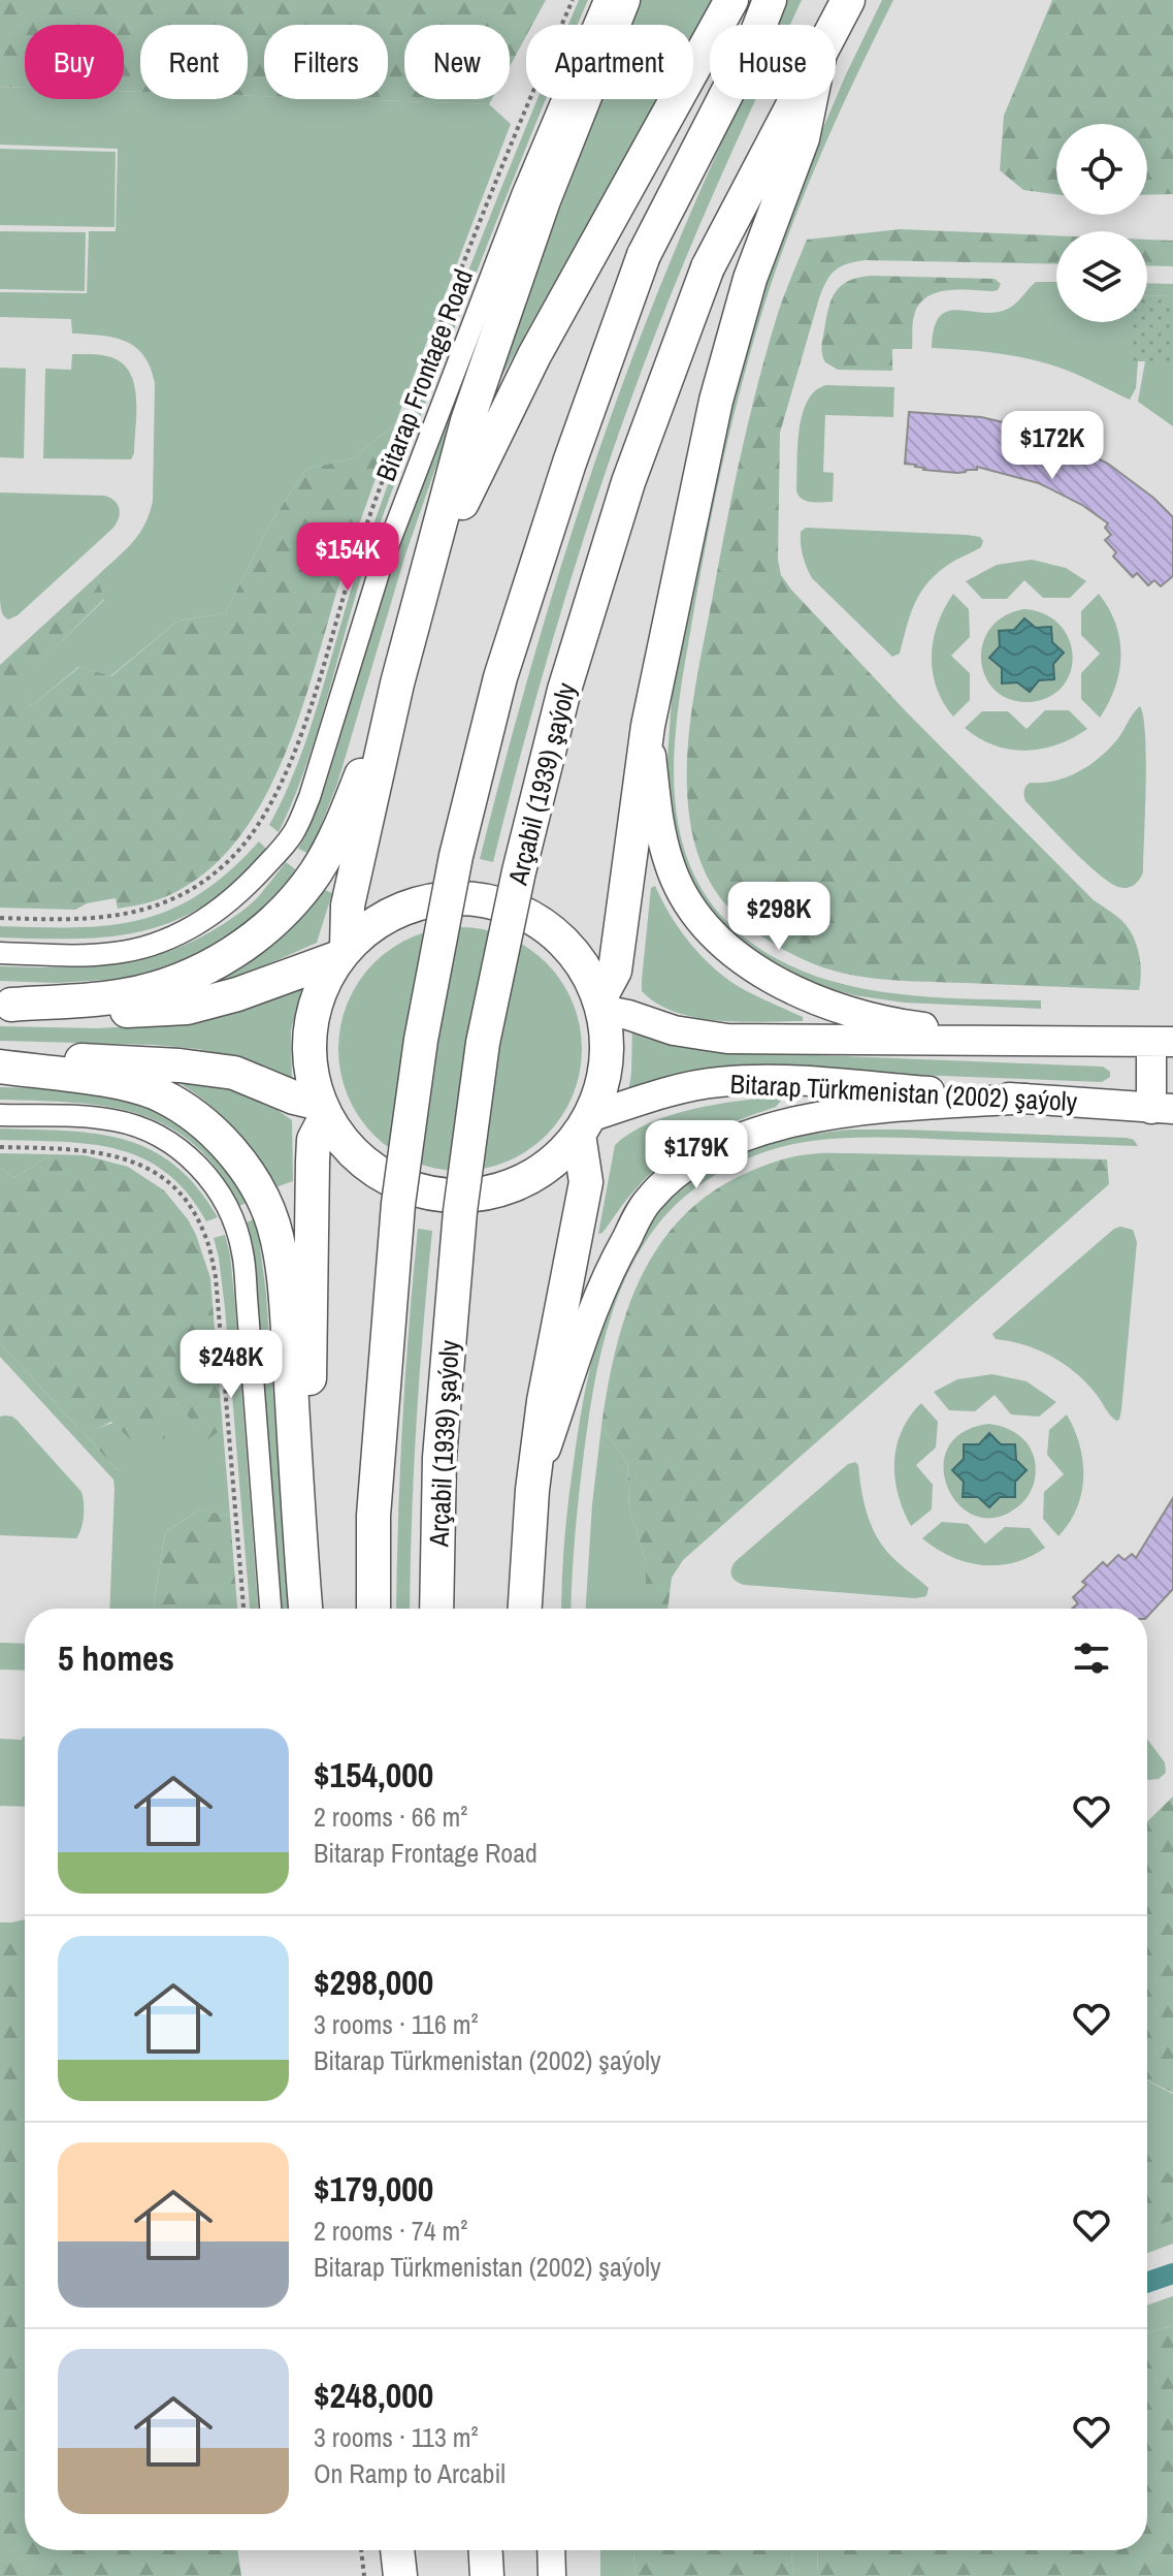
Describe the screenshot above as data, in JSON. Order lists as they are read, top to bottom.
{
  "streets": {
    "main road": ["Arçabil (1939) şaýoly", "Bitarap Türkmenistan (2002) şaýoly"],
    "street": ["Bitarap Frontage Road"]
  },
  "page": {
    "chip": [
      "Buy",
      "Rent",
      "Filters",
      "New",
      "Apartment",
      "House"
    ],
    "price": [
      "$172K",
      "$154K",
      "$298K",
      "$179K",
      "$248K"
    ],
    "heading": "5 homes",
    "list": [
      {
        "name": "$154,000",
        "note": "2 rooms · 66 m² · Bitarap Frontage Road"
      },
      {
        "name": "$298,000",
        "note": "3 rooms · 116 m² · Bitarap Türkmenistan (2002) şaýoly"
      },
      {
        "name": "$179,000",
        "note": "2 rooms · 74 m² · Bitarap Türkmenistan (2002) şaýoly"
      },
      {
        "name": "$248,000",
        "note": "3 rooms · 113 m² · On Ramp to Arcabil"
      }
    ]
  }
}
